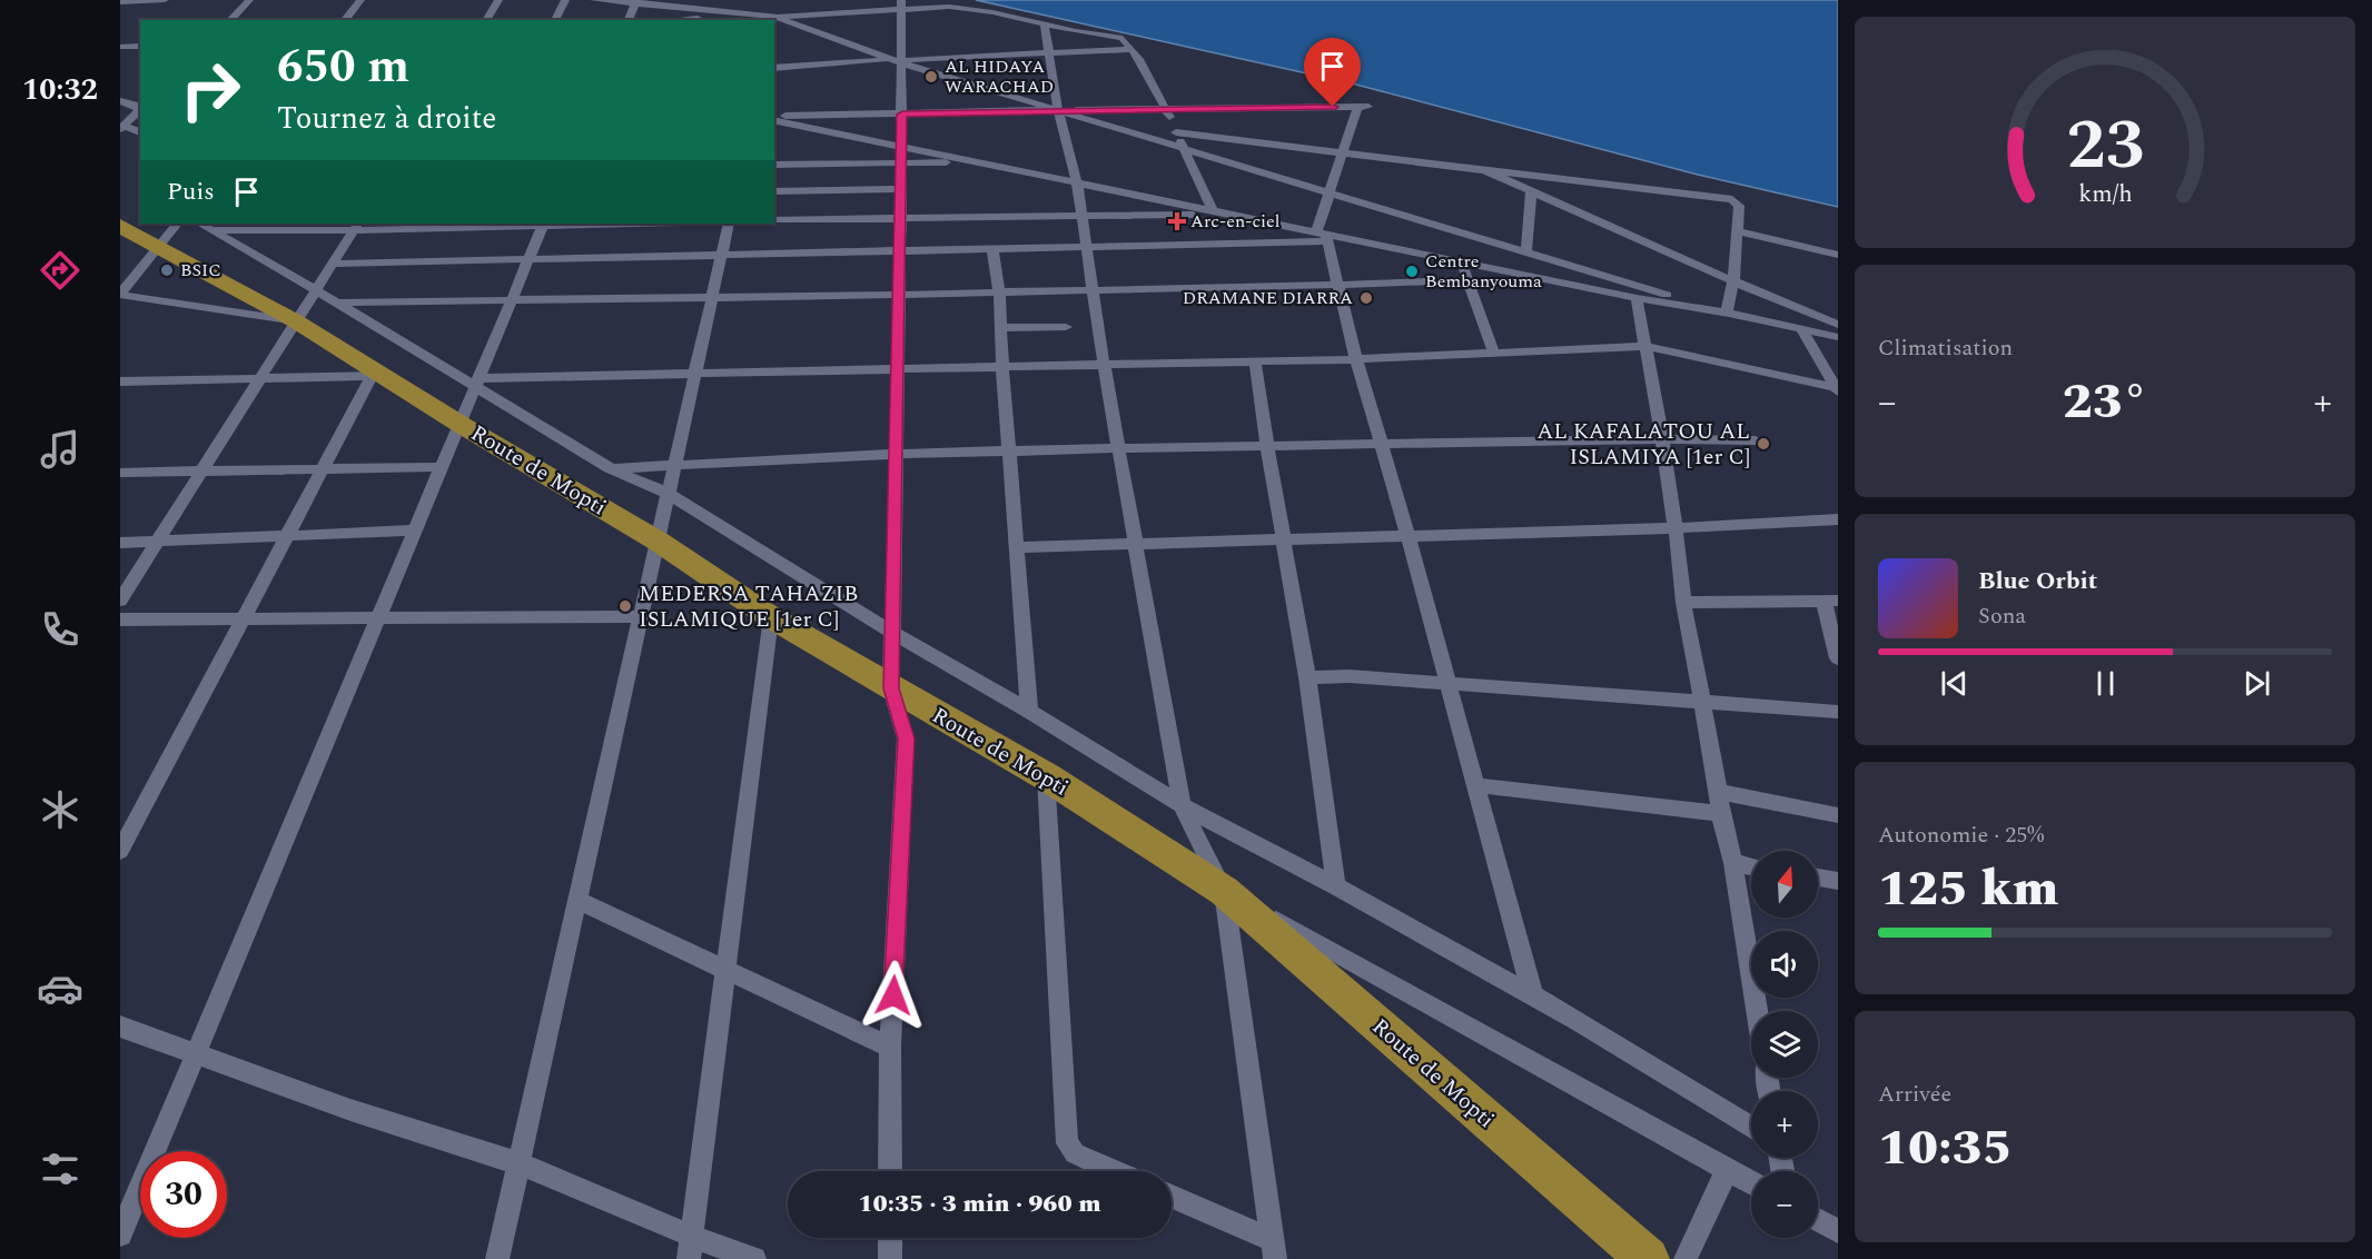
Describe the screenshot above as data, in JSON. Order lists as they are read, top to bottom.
{
  "streets": {
    "highway": ["Route de Mopti"]
  },
  "places": {
    "other": [
      "AL HIDAYA WARACHAD",
      "BSIC",
      "Centre Bembanyouma",
      "DRAMANE DIARRA",
      "AL KAFALATOU AL ISLAMIYA [1er C]",
      "MEDERSA TAHAZIB ISLAMIQUE [1er C]"
    ],
    "health": ["Arc-en-ciel"]
  },
  "north": "top",
  "page": {
    "tabs": "10:32",
    "turn": ["650 m", "Tournez à droite"],
    "then": "Puis",
    "tile": [
      "Climatisation",
      ["Autonomie · 25%", "125 km"],
      ["Arrivée", "10:35"]
    ],
    "heat": ["−", "23°", "+"],
    "song": ["Blue Orbit", "Sona"],
    "map_buttons": ["+", "−"],
    "limit": "30",
    "trip": "10:35 · 3 min · 960 m",
    "gauge": ["23", "km/h"]
  }
}
